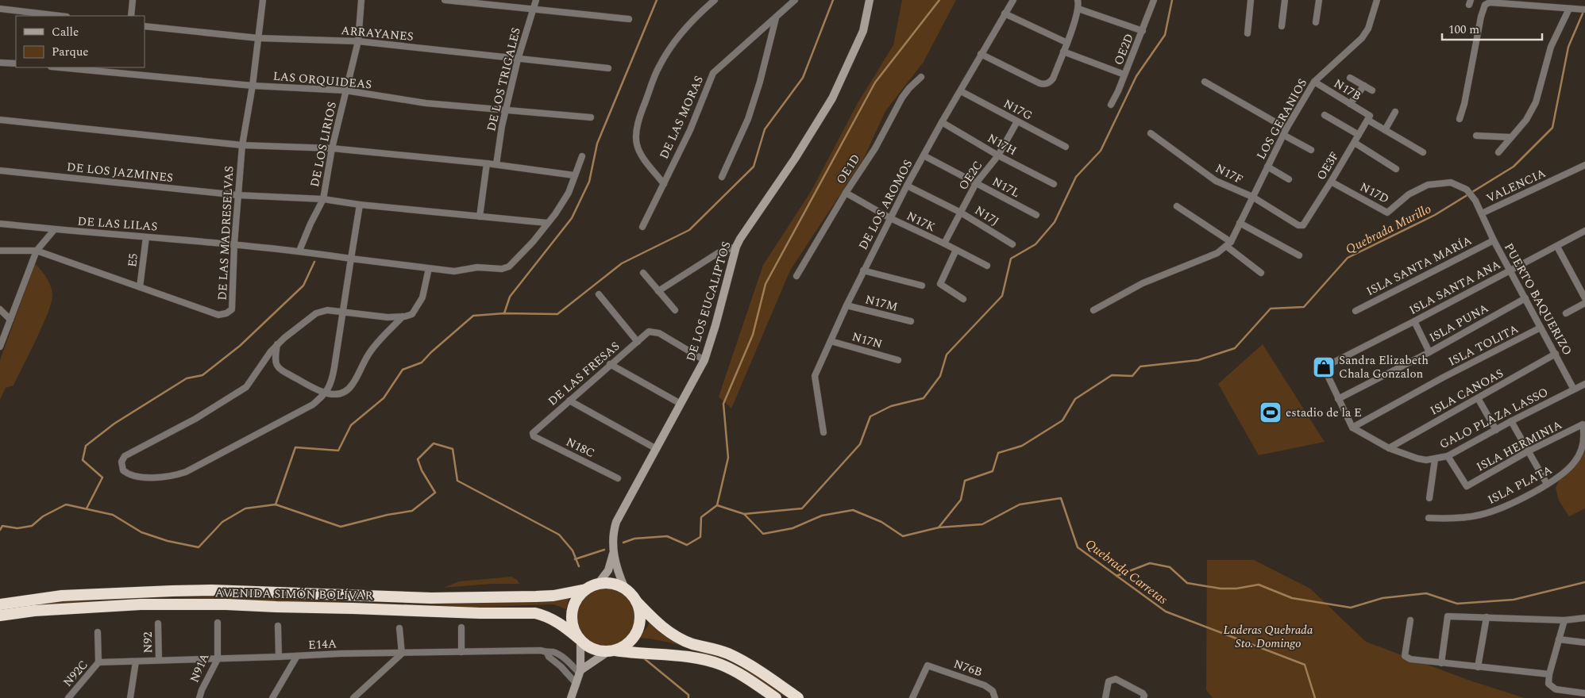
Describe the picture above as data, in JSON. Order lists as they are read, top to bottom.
{
  "streets": {
    "highway": ["AVENIDA SIMÓN BOLÍVAR"],
    "street": [
      "ARRAYANES",
      "OE2D",
      "DE LOS TRIGALES",
      "LAS ORQUIDEAS",
      "N17B",
      "N17G",
      "DE LAS MORAS",
      "LOS GERANIOS",
      "DE LOS LIRIOS",
      "N17H",
      "OE3F",
      "OE1D",
      "DE LOS JAZMINES",
      "N17F",
      "OE2C",
      "VALENCIA",
      "N17L",
      "N17D",
      "DE LOS AROMOS",
      "N17J",
      "N17K",
      "DE LAS LILAS",
      "DE LAS MADRESELVAS",
      "E5",
      "ISLA SANTA MARÍA",
      "ISLA SANTA ANA",
      "PUERTO BAQUERIZO",
      "DE LOS EUCALIPTOS",
      "N17M",
      "ISLA PUNA",
      "N17N",
      "ISLA TOLITA",
      "DE LAS FRESAS",
      "ISLA CANOAS",
      "GALO PLAZA LASSO",
      "ISLA HERMINIA",
      "N18C",
      "ISLA PLATA",
      "N92",
      "E14A",
      "N91A",
      "N76B",
      "N92C"
    ]
  },
  "crossings": [
    ["ARRAYANES", "DE LOS TRIGALES"],
    ["ARRAYANES", "DE LOS LIRIOS"],
    ["ARRAYANES", "DE LAS MADRESELVAS"],
    ["DE LOS TRIGALES", "LAS ORQUIDEAS"],
    ["LAS ORQUIDEAS", "DE LOS LIRIOS"],
    ["LAS ORQUIDEAS", "DE LAS MADRESELVAS"],
    ["N17B", "LOS GERANIOS"],
    ["N17B", "OE3F"],
    ["N17G", "OE2C"],
    ["N17G", "DE LOS AROMOS"],
    ["LOS GERANIOS", "N17F"],
    ["DE LOS LIRIOS", "DE LOS JAZMINES"],
    ["N17H", "OE2C"],
    ["N17H", "DE LOS AROMOS"],
    ["OE3F", "N17F"],
    ["OE3F", "N17D"],
    ["OE1D", "N17K"],
    ["DE LOS JAZMINES", "DE LAS MADRESELVAS"],
    ["OE2C", "N17L"],
    ["OE2C", "N17J"],
    ["OE2C", "N17K"],
    ["VALENCIA", "N17D"],
    ["VALENCIA", "ISLA SANTA MARÍA"],
    ["VALENCIA", "PUERTO BAQUERIZO"],
    ["N17L", "DE LOS AROMOS"],
    ["DE LOS AROMOS", "N17J"],
    ["DE LOS AROMOS", "N17K"],
    ["DE LOS AROMOS", "N17M"],
    ["DE LOS AROMOS", "N17N"],
    ["DE LAS LILAS", "DE LAS MADRESELVAS"],
    ["DE LAS LILAS", "E5"],
    ["DE LAS MADRESELVAS", "E5"],
    ["ISLA SANTA MARÍA", "PUERTO BAQUERIZO"],
    ["ISLA SANTA ANA", "PUERTO BAQUERIZO"],
    ["ISLA SANTA ANA", "ISLA PUNA"],
    ["PUERTO BAQUERIZO", "ISLA PUNA"],
    ["PUERTO BAQUERIZO", "ISLA TOLITA"],
    ["PUERTO BAQUERIZO", "ISLA CANOAS"],
    ["PUERTO BAQUERIZO", "GALO PLAZA LASSO"],
    ["DE LOS EUCALIPTOS", "DE LAS FRESAS"],
    ["DE LOS EUCALIPTOS", "AVENIDA SIMÓN BOLÍVAR"],
    ["ISLA TOLITA", "GALO PLAZA LASSO"],
    ["DE LAS FRESAS", "N18C"],
    ["ISLA CANOAS", "GALO PLAZA LASSO"],
    ["GALO PLAZA LASSO", "ISLA HERMINIA"],
    ["ISLA HERMINIA", "ISLA PLATA"],
    ["N92", "E14A"],
    ["E14A", "N91A"],
    ["E14A", "N92C"]
  ],
  "water": ["Quebrada Murillo", "Quebrada Carretas"],
  "parks": ["Laderas Quebrada Sto. Domingo"],
  "places": {
    "shop": ["Sandra Elizabeth Chala Gonzalon"],
    "sports": ["estadio de la E"]
  },
  "legend": ["Calle", "Parque"],
  "scale_bar": "100 m"
}
